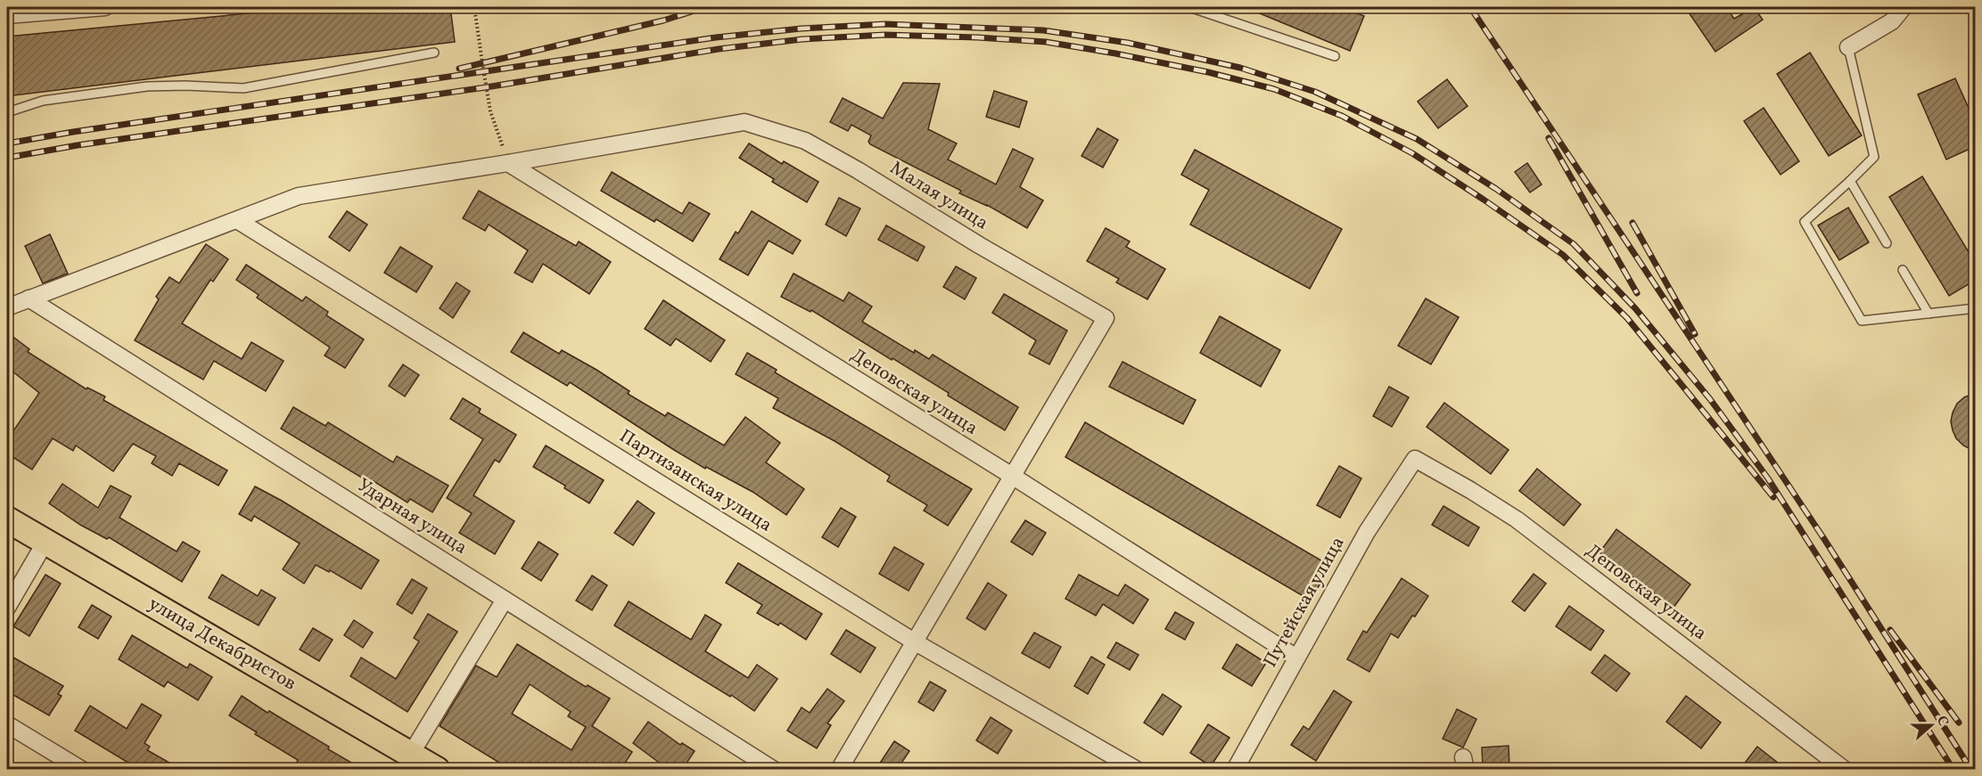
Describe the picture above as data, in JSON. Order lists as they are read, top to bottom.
{
  "streets": {
    "main road": ["улица Декабристов"],
    "street": [
      "Малая улица",
      "Деповская улица",
      "Партизанская улица",
      "Ударная улица",
      "Путейская улица"
    ]
  },
  "crossings": [
    ["Малая улица", "Деповская улица"],
    ["Деповская улица", "Путейская улица"]
  ],
  "north": "right"
}
